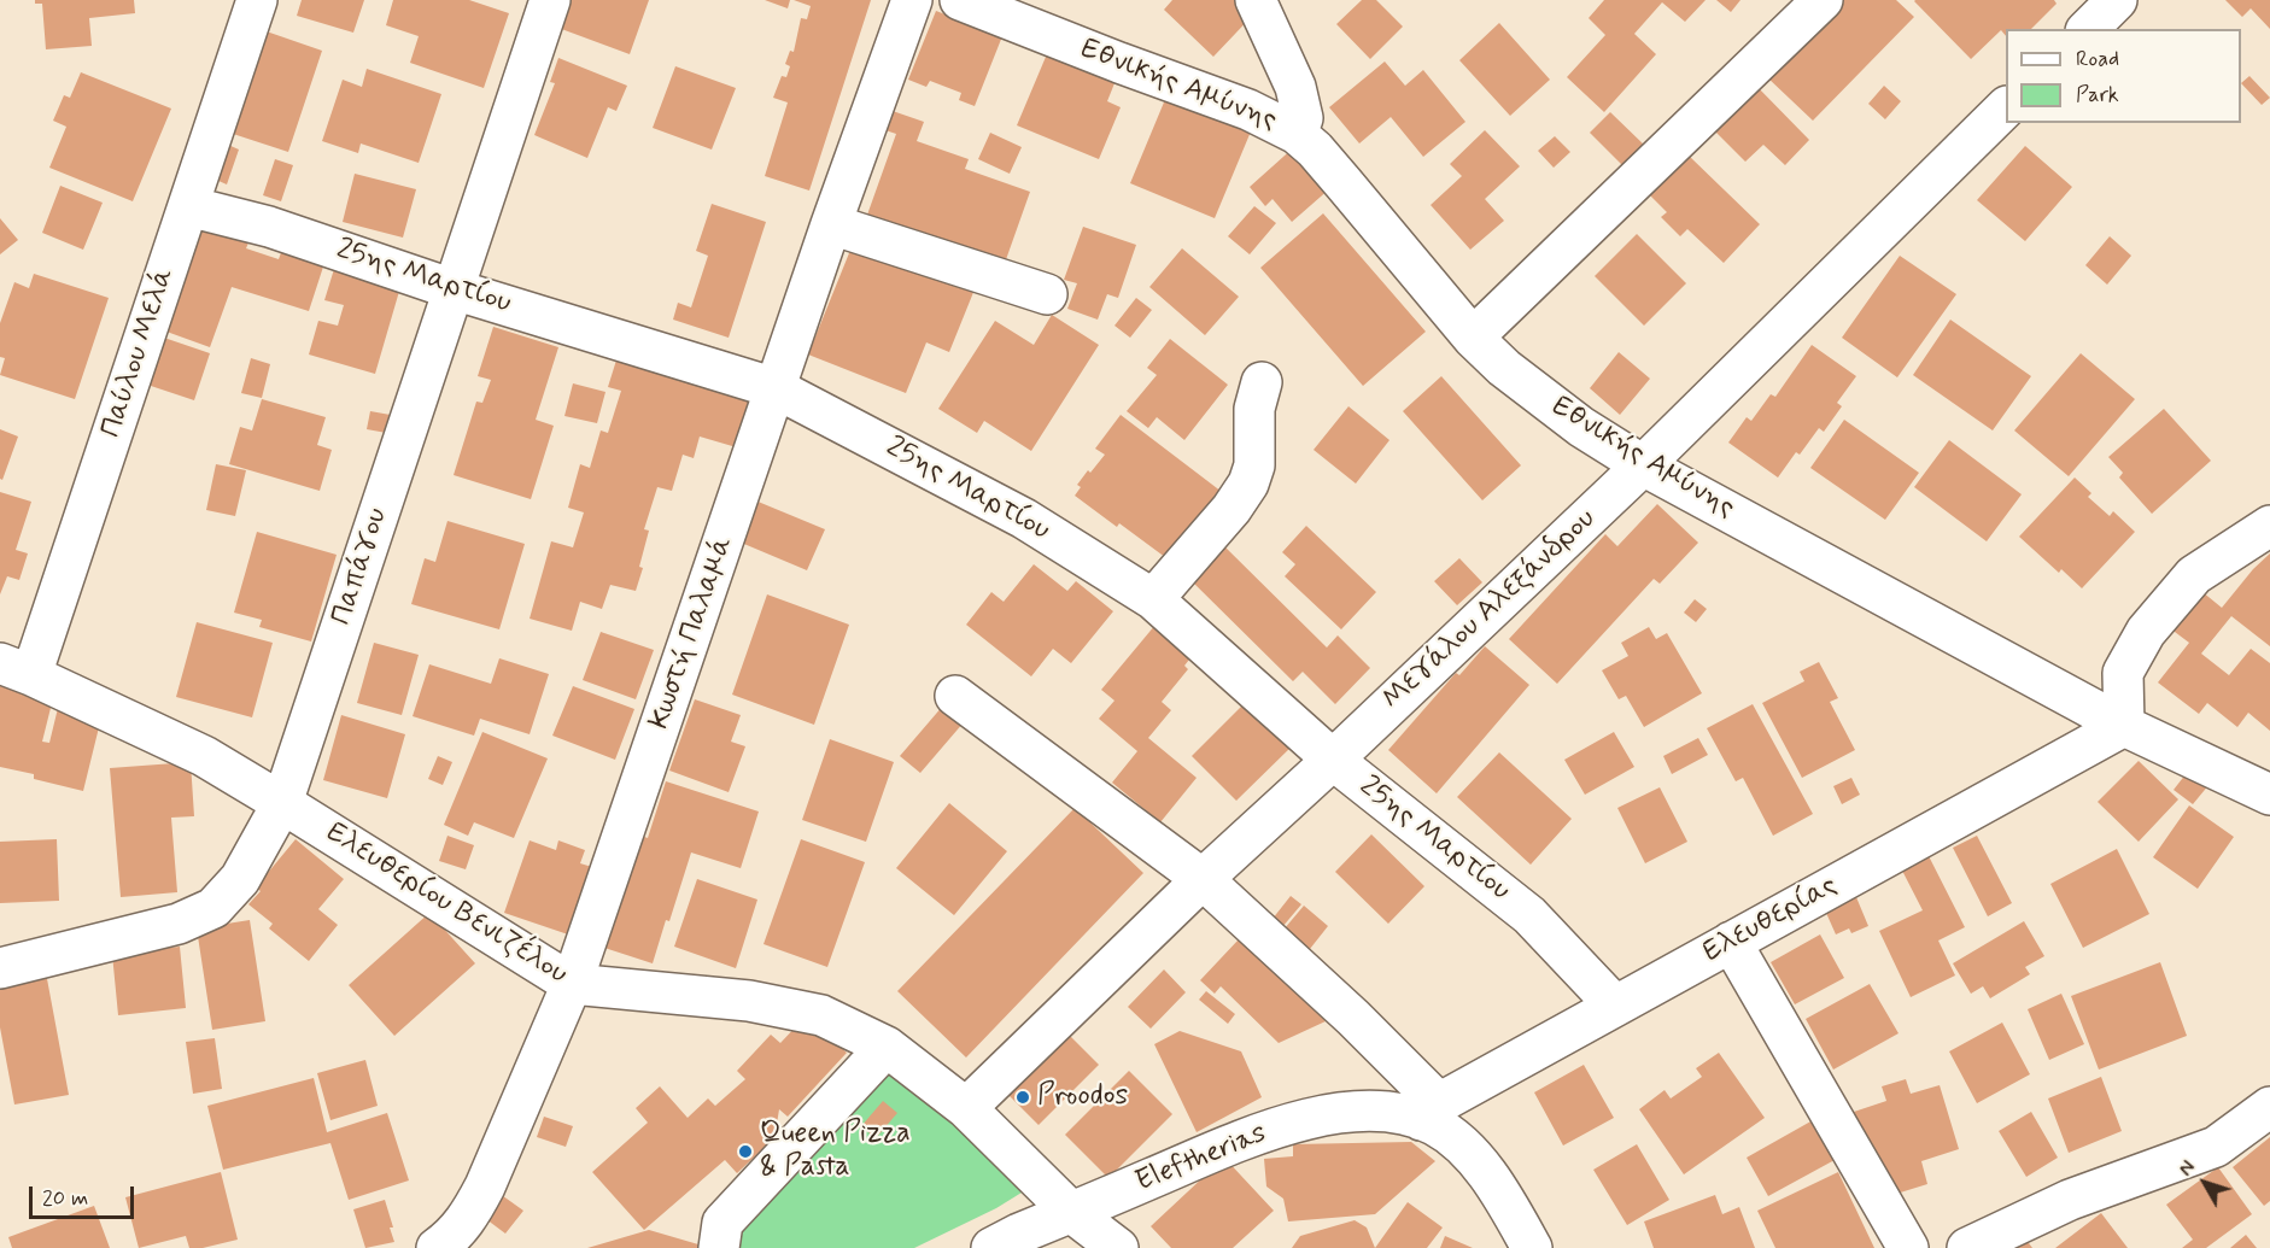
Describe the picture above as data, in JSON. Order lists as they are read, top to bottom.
{
  "streets": {
    "street": [
      "Εθνικής Αμύνης",
      "25ης Μαρτίου",
      "Παύλου Μελά",
      "Παπάγου",
      "Μεγάλου Αλεξάνδρου",
      "Κωστή Παλαμά",
      "Ελευθερίου Βενιζέλου",
      "Ελευθερίας",
      "Eleftherias"
    ]
  },
  "crossings": [
    ["Εθνικής Αμύνης", "Μεγάλου Αλεξάνδρου"],
    ["Εθνικής Αμύνης", "Ελευθερίας"],
    ["25ης Μαρτίου", "Παύλου Μελά"],
    ["25ης Μαρτίου", "Παπάγου"],
    ["25ης Μαρτίου", "Μεγάλου Αλεξάνδρου"],
    ["25ης Μαρτίου", "Κωστή Παλαμά"],
    ["25ης Μαρτίου", "Ελευθερίας"],
    ["Παύλου Μελά", "Ελευθερίου Βενιζέλου"],
    ["Παπάγου", "Ελευθερίου Βενιζέλου"],
    ["Μεγάλου Αλεξάνδρου", "Ελευθερίου Βενιζέλου"],
    ["Κωστή Παλαμά", "Ελευθερίου Βενιζέλου"],
    ["Ελευθερίου Βενιζέλου", "Eleftherias"],
    ["Ελευθερίας", "Eleftherias"]
  ],
  "places": ["Proodos", "Queen Pizza & Pasta"],
  "legend": ["Road", "Park"],
  "scale_bar": "20 m",
  "north": "top left"
}
